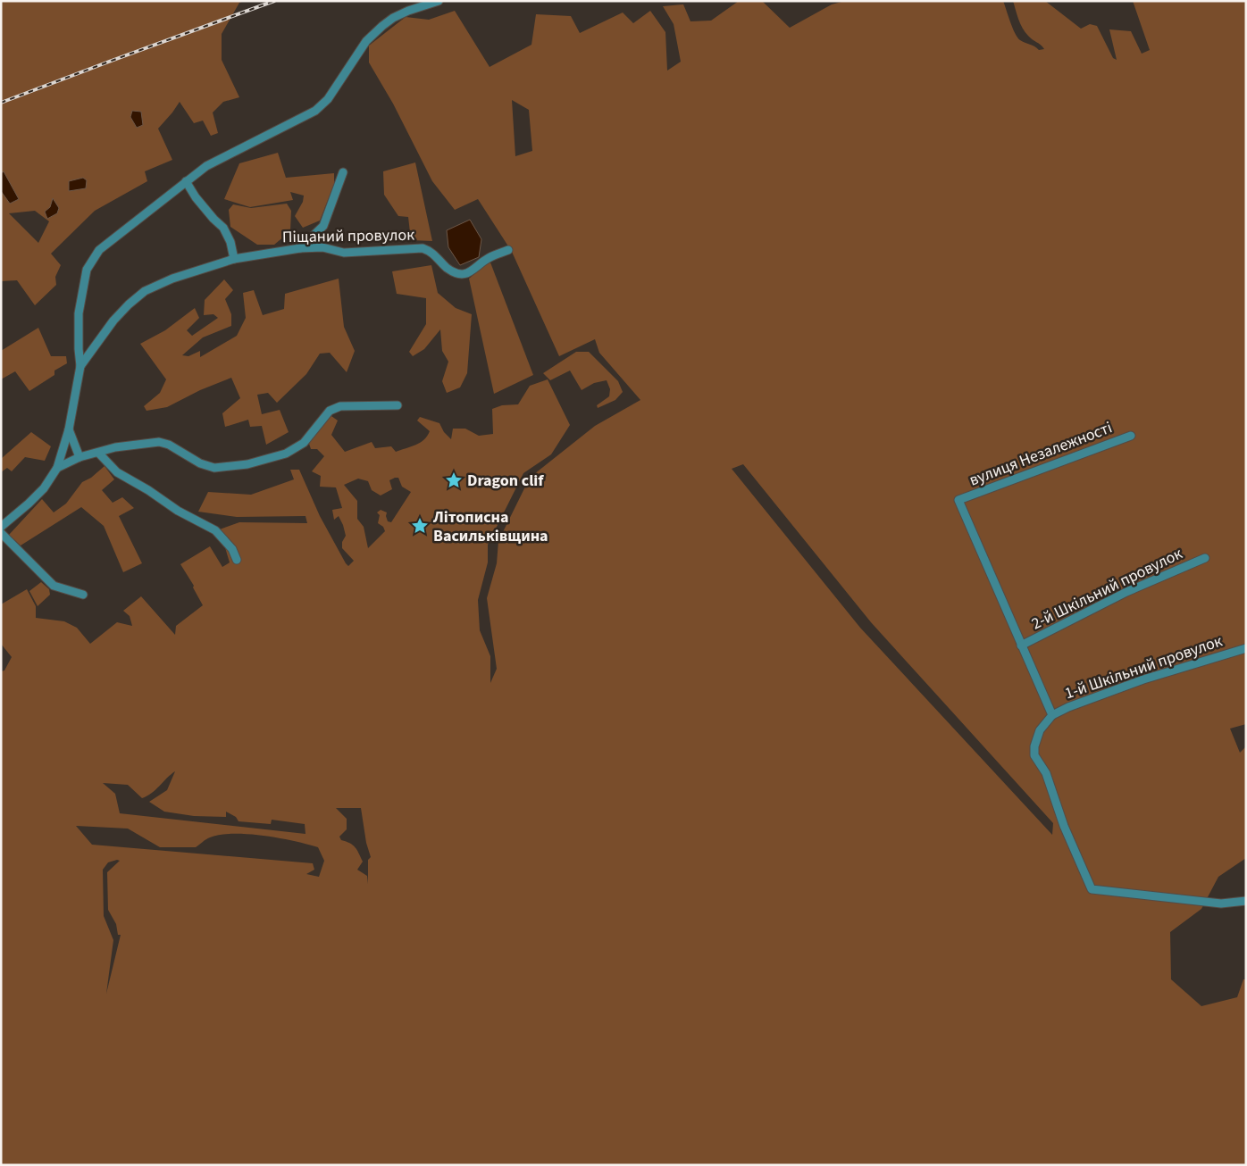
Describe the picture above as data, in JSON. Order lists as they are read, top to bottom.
{
  "streets": {
    "street": [
      "Піщаний провулок",
      "вулиця Незалежності",
      "2-й Шкільний провулок",
      "1-й Шкільний провулок"
    ]
  },
  "crossings": [
    ["вулиця Незалежності", "2-й Шкільний провулок"]
  ],
  "places": {
    "place": ["Dragon clif", "Літописна Васильківщина"]
  }
}
